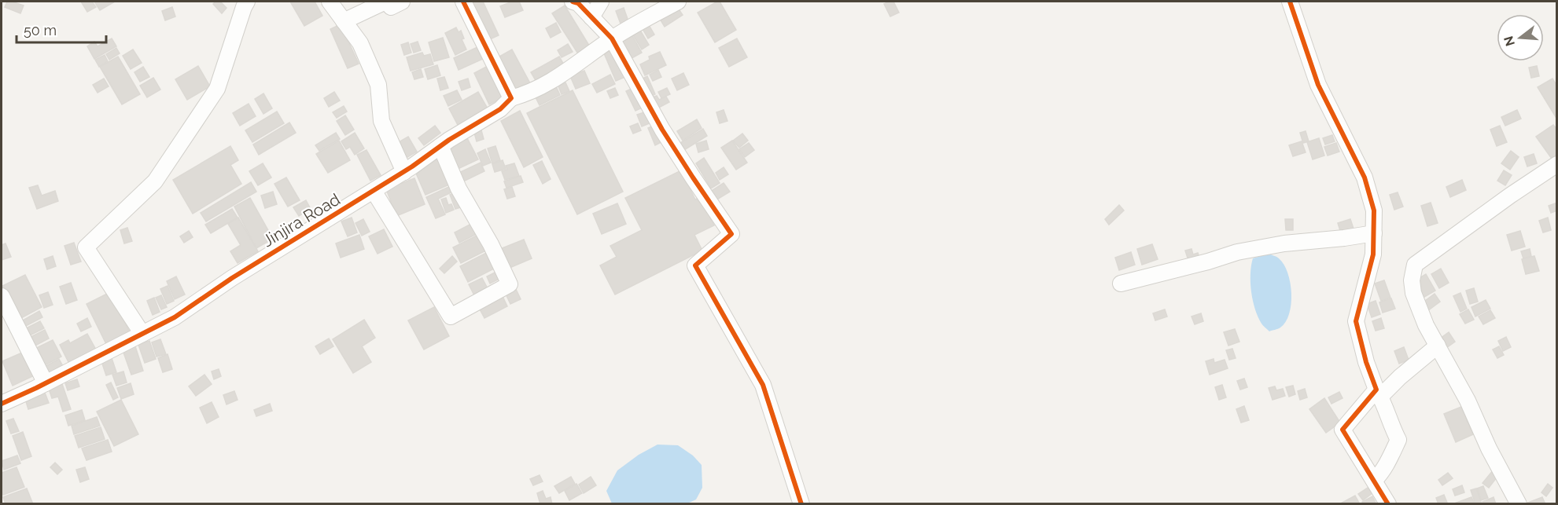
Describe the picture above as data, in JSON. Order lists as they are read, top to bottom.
{
  "streets": {
    "street": ["Jinjira Road"]
  },
  "scale_bar": "50 m",
  "north": "left"
}
